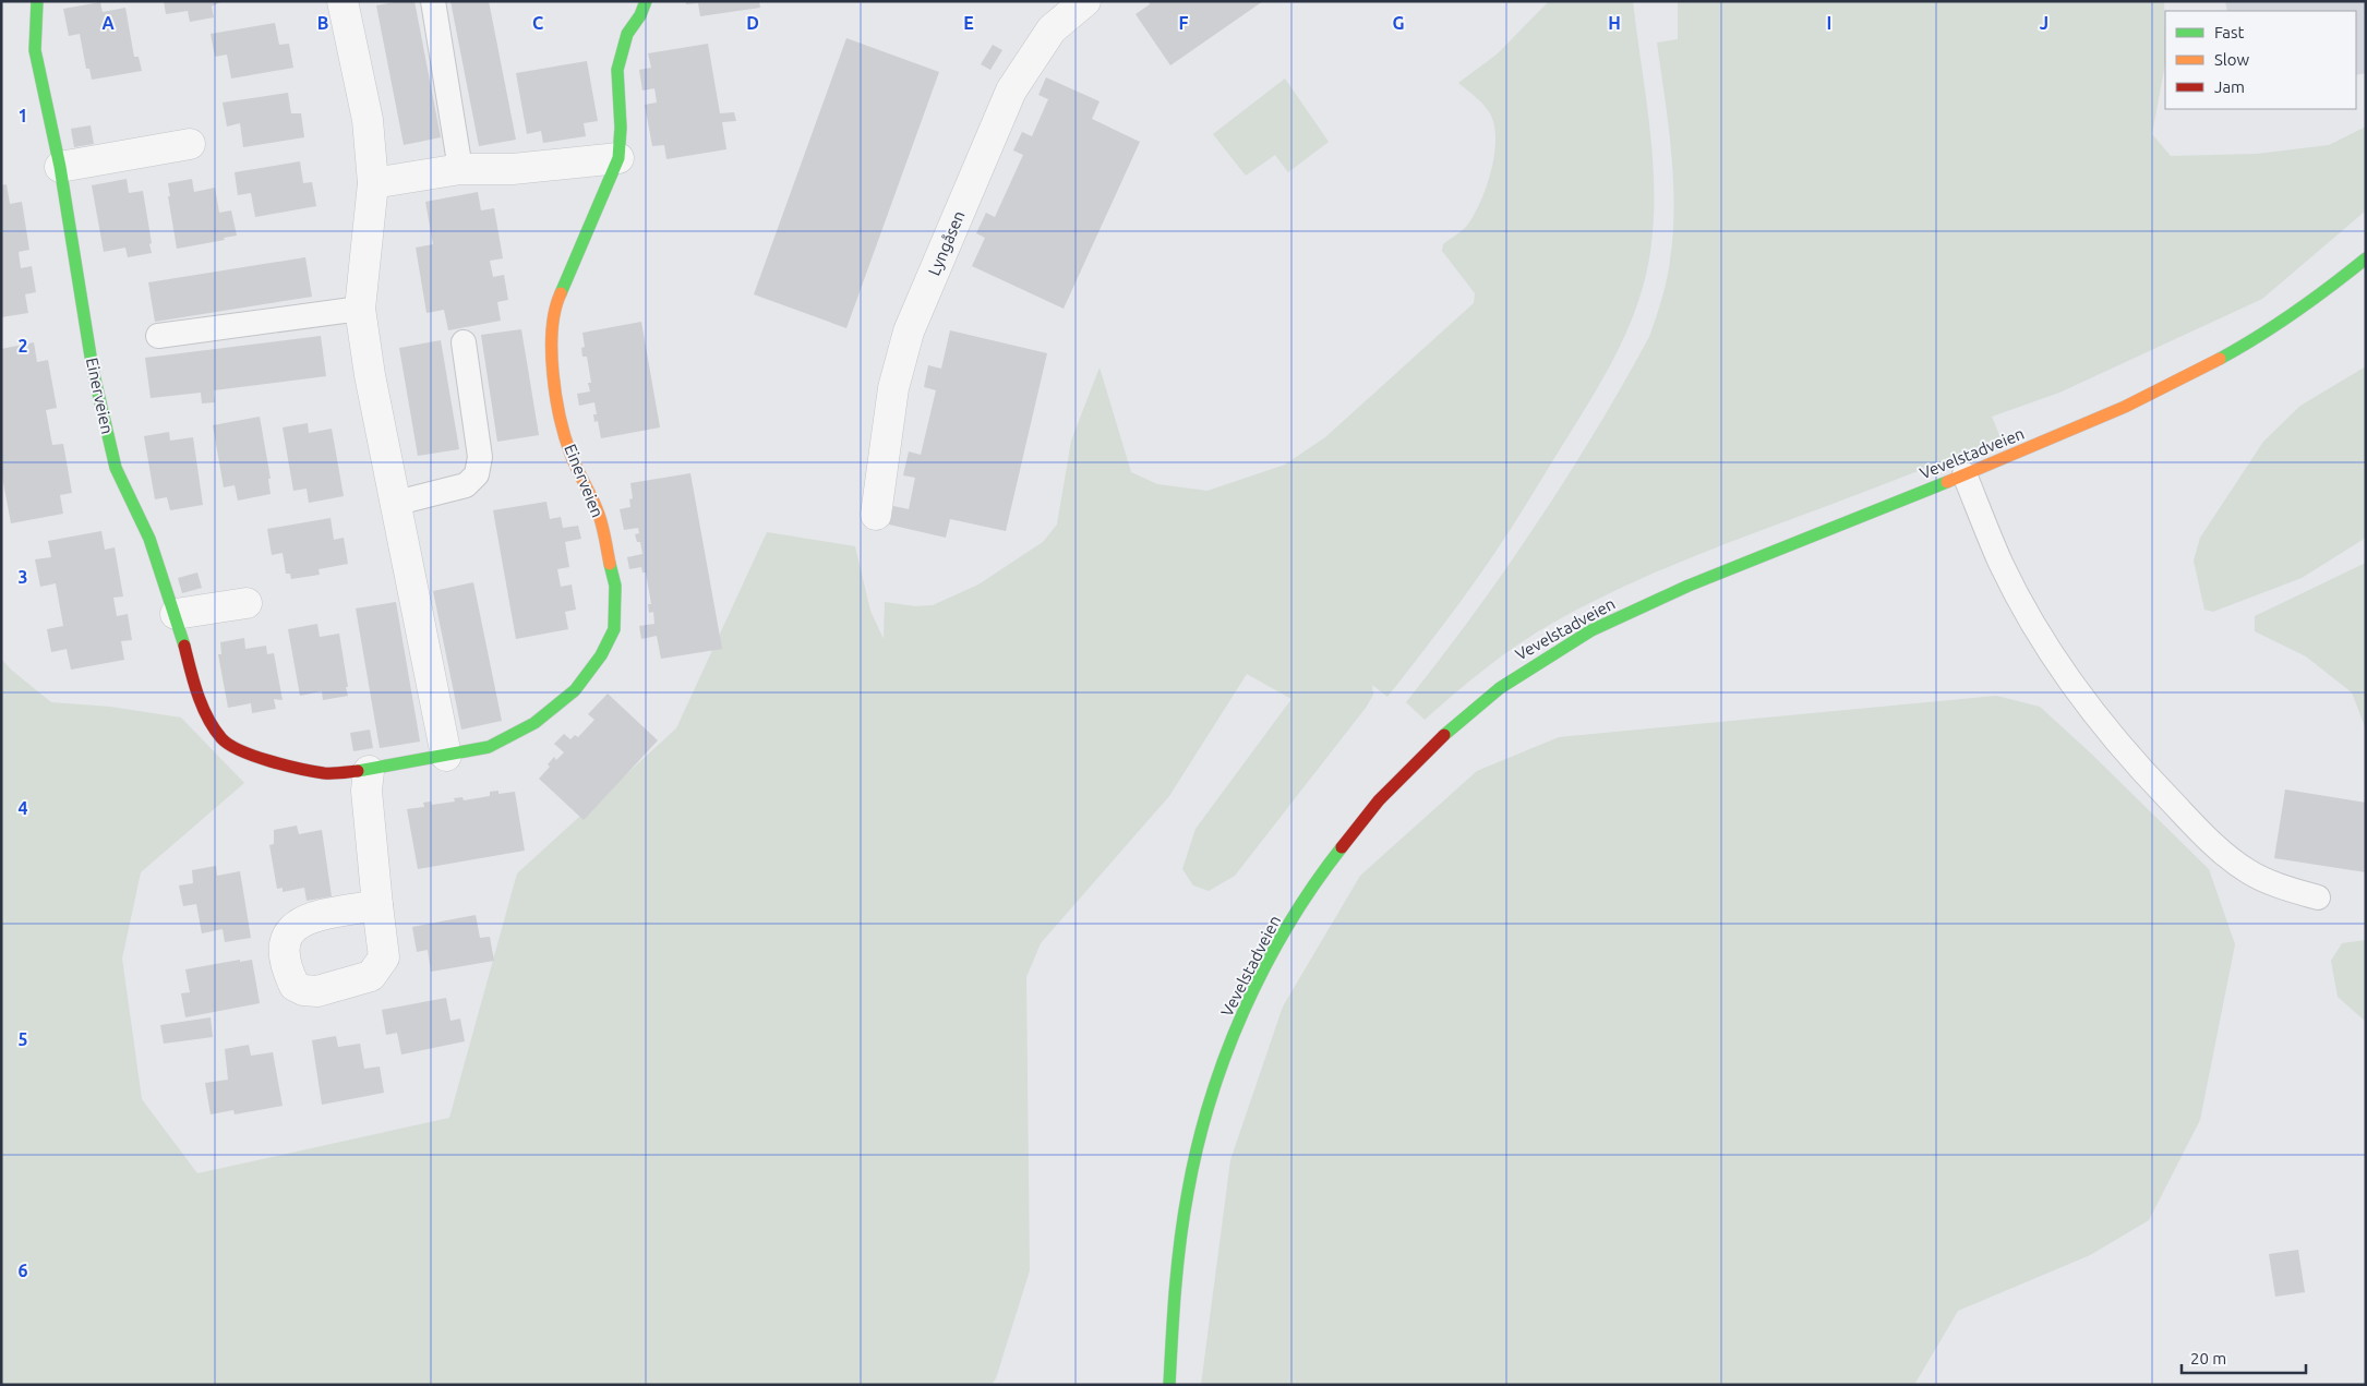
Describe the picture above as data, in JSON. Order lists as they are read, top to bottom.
{
  "streets": {
    "street": ["Lyngåsen", "Einerveien", "Vevelstadveien"]
  },
  "legend": ["Fast", "Slow", "Jam"],
  "scale_bar": "20 m",
  "grid": {
    "columns": [
      "A",
      "B",
      "C",
      "D",
      "E",
      "F",
      "G",
      "H",
      "I",
      "J"
    ],
    "rows": [
      "1",
      "2",
      "3",
      "4",
      "5",
      "6"
    ]
  }
}
